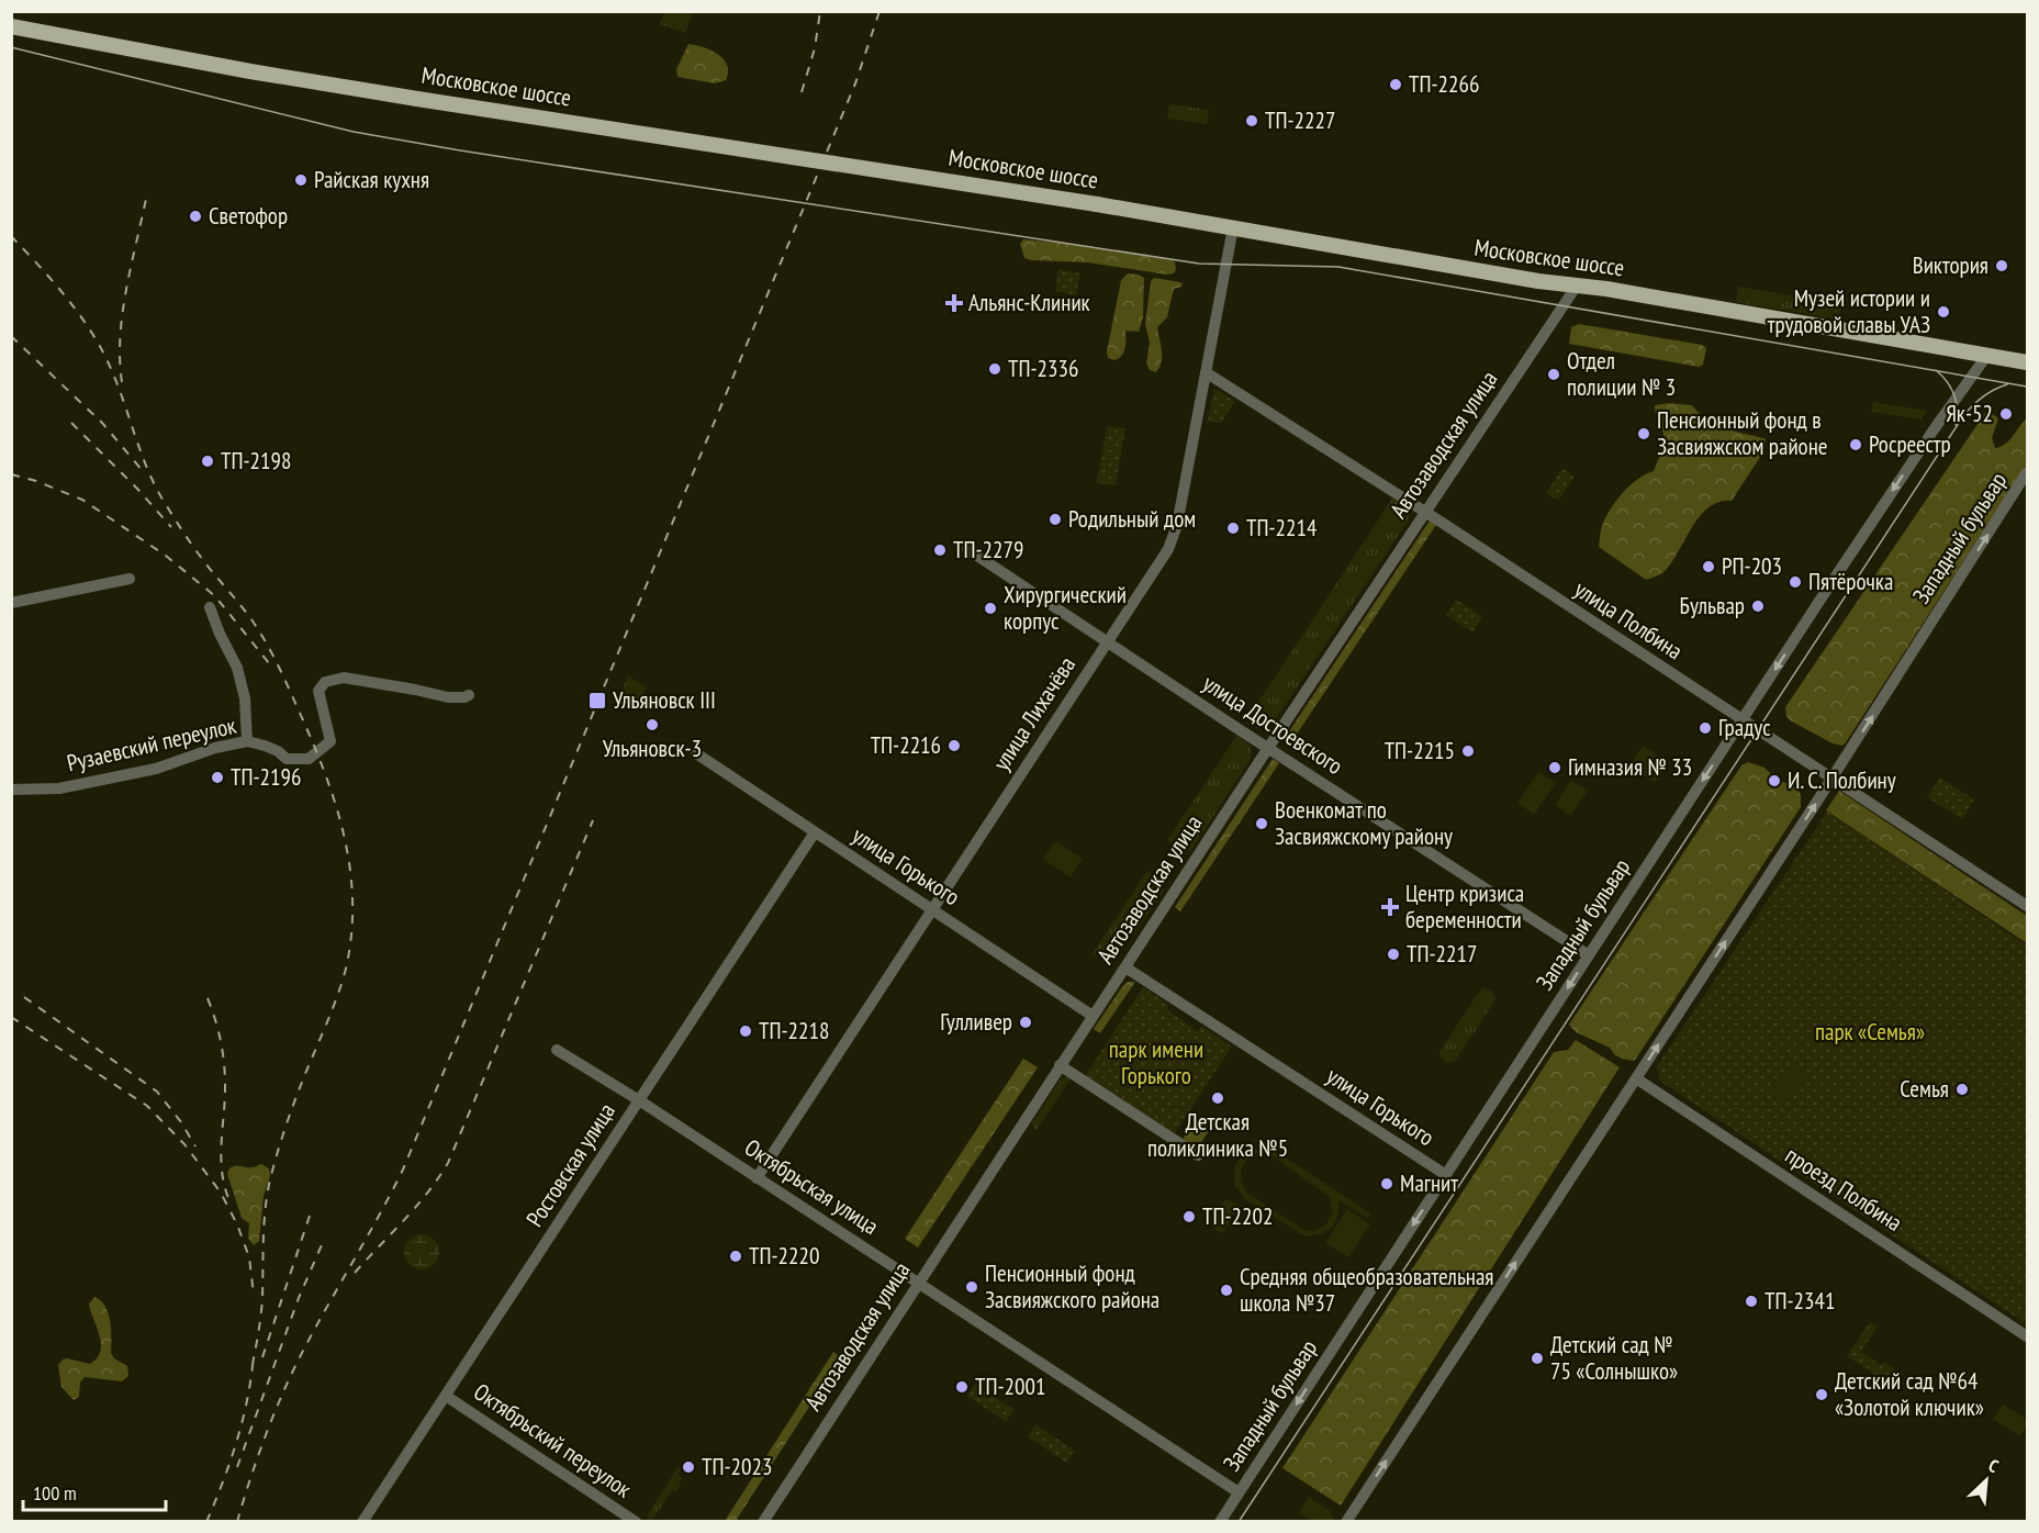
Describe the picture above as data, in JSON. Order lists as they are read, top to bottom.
{
  "streets": {
    "main road": ["Московское шоссе"],
    "street": [
      "Автозаводская улица",
      "Западный бульвар",
      "улица Полбина",
      "улица Лихачёва",
      "улица Достоевского",
      "Рузаевский переулок",
      "улица Горького",
      "Ростовская улица",
      "Октябрьская улица",
      "проезд Полбина",
      "Октябрьский переулок"
    ]
  },
  "crossings": [
    ["Московское шоссе", "Автозаводская улица"],
    ["Московское шоссе", "Западный бульвар"],
    ["Московское шоссе", "улица Лихачёва"],
    ["Автозаводская улица", "улица Полбина"],
    ["Автозаводская улица", "улица Достоевского"],
    ["Автозаводская улица", "улица Горького"],
    ["Автозаводская улица", "Октябрьская улица"],
    ["Западный бульвар", "улица Полбина"],
    ["Западный бульвар", "улица Достоевского"],
    ["Западный бульвар", "улица Горького"],
    ["Западный бульвар", "Октябрьская улица"],
    ["Западный бульвар", "проезд Полбина"],
    ["улица Полбина", "улица Лихачёва"],
    ["улица Лихачёва", "улица Достоевского"],
    ["улица Лихачёва", "улица Горького"],
    ["улица Лихачёва", "Октябрьская улица"],
    ["улица Горького", "Ростовская улица"],
    ["Ростовская улица", "Октябрьская улица"],
    ["Ростовская улица", "Октябрьский переулок"]
  ],
  "parks": ["парк «Семья»", "парк имени Горького"],
  "places": {
    "other": [
      "ТП-2266",
      "ТП-2227",
      "Райская кухня",
      "Светофор",
      "Виктория",
      "Музей истории и трудовой славы УАЗ",
      "ТП-2336",
      "Отдел полиции № 3",
      "Як-52",
      "Пенсионный фонд в Засвияжском районе",
      "Росреестр",
      "ТП-2198",
      "Родильный дом",
      "ТП-2214",
      "ТП-2279",
      "РП-203",
      "Пятёрочка",
      "Бульвар",
      "Хирургический корпус",
      "Ульяновск-3",
      "Градус",
      "ТП-2216",
      "ТП-2215",
      "Гимназия № 33",
      "ТП-2196",
      "И. С. Полбину",
      "Военкомат по Засвияжскому району",
      "ТП-2217",
      "Гулливер",
      "ТП-2218",
      "Семья",
      "Детская поликлиника №5",
      "Магнит",
      "ТП-2202",
      "ТП-2220",
      "Пенсионный фонд Засвияжского района",
      "Средняя общеобразовательная школа №37",
      "ТП-2341",
      "Детский сад № 75 «Солнышко»",
      "ТП-2001",
      "Детский сад №64 «Золотой ключик»",
      "ТП-2023"
    ],
    "health": ["Альянс-Клиник", "Центр кризиса беременности"],
    "transit": ["Ульяновск III"]
  },
  "scale_bar": "100 m",
  "north": "top right"
}
